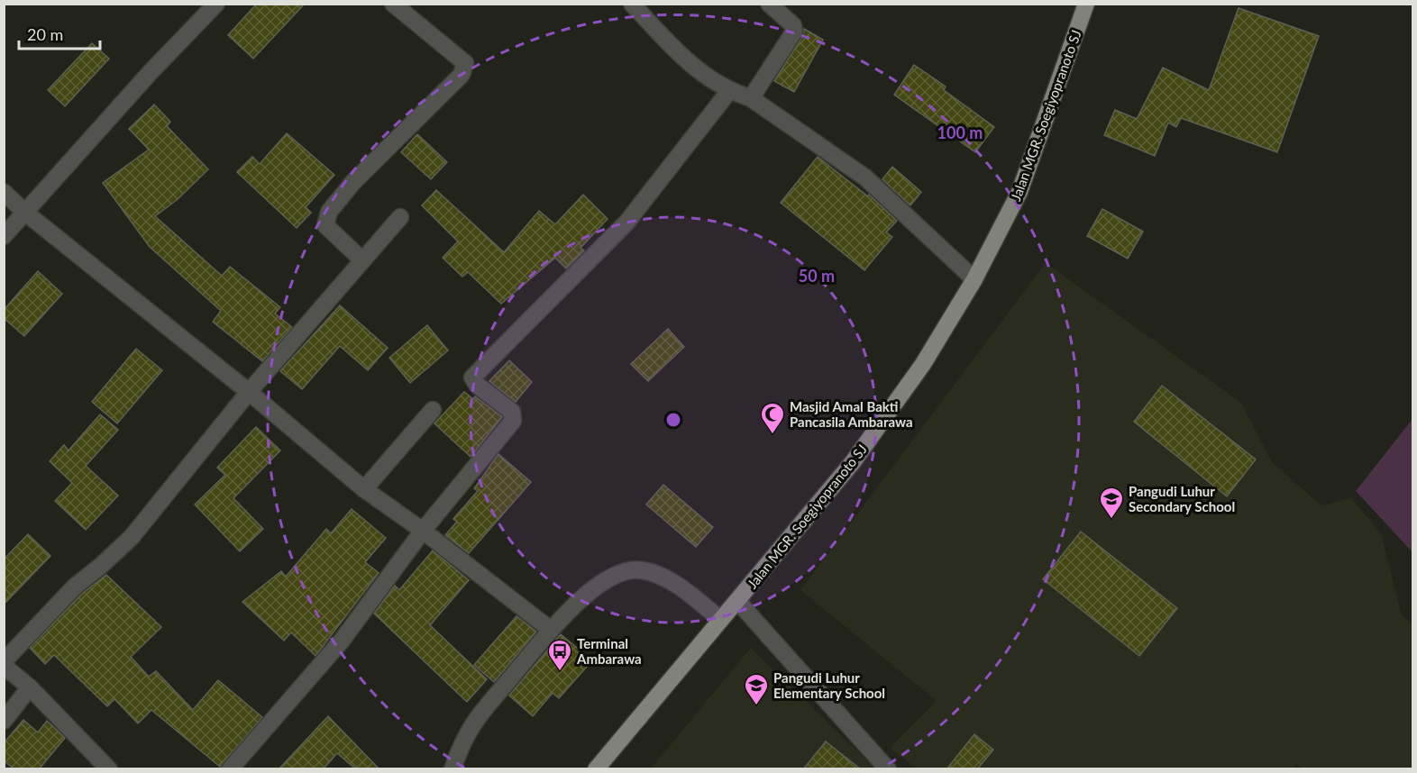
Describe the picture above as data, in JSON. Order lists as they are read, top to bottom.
{
  "streets": {
    "main road": ["Jalan MGR. Soegiyopranoto SJ"]
  },
  "places": {
    "mosque": ["Masjid Amal Bakti Pancasila Ambarawa"],
    "school or university": ["Pangudi Luhur Secondary School", "Pangudi Luhur Elementary School"],
    "bus stop": ["Terminal Ambarawa"]
  },
  "scale_bar": "20 m",
  "rings": ["100 m", "50 m"]
}
